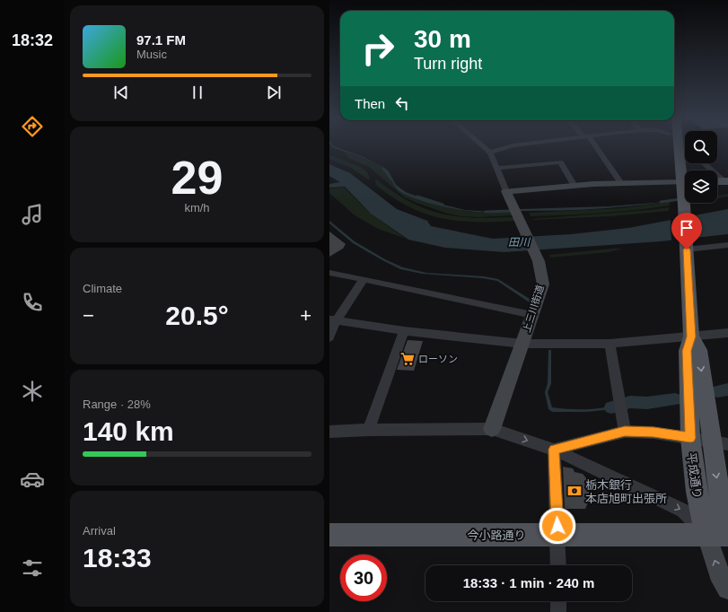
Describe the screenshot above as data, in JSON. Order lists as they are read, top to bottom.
{
  "streets": {
    "main road": ["平成通り", "今小路通り"],
    "street": ["上三川街道"]
  },
  "crossings": [
    ["平成通り", "今小路通り"]
  ],
  "water": ["田川"],
  "places": {
    "supermarket": ["ローソン"],
    "bank": ["栃木銀行 本店旭町出張所"]
  },
  "page": {
    "tabs": "18:32",
    "turn": ["30 m", "Turn right"],
    "song": ["97.1 FM", "Music"],
    "then": "Then",
    "tile": [
      ["29", "km/h"],
      "Climate",
      ["Range · 28%", "140 km"],
      ["Arrival", "18:33"]
    ],
    "heat": ["−", "20.5°", "+"],
    "limit": "30",
    "trip": "18:33 · 1 min · 240 m"
  }
}
